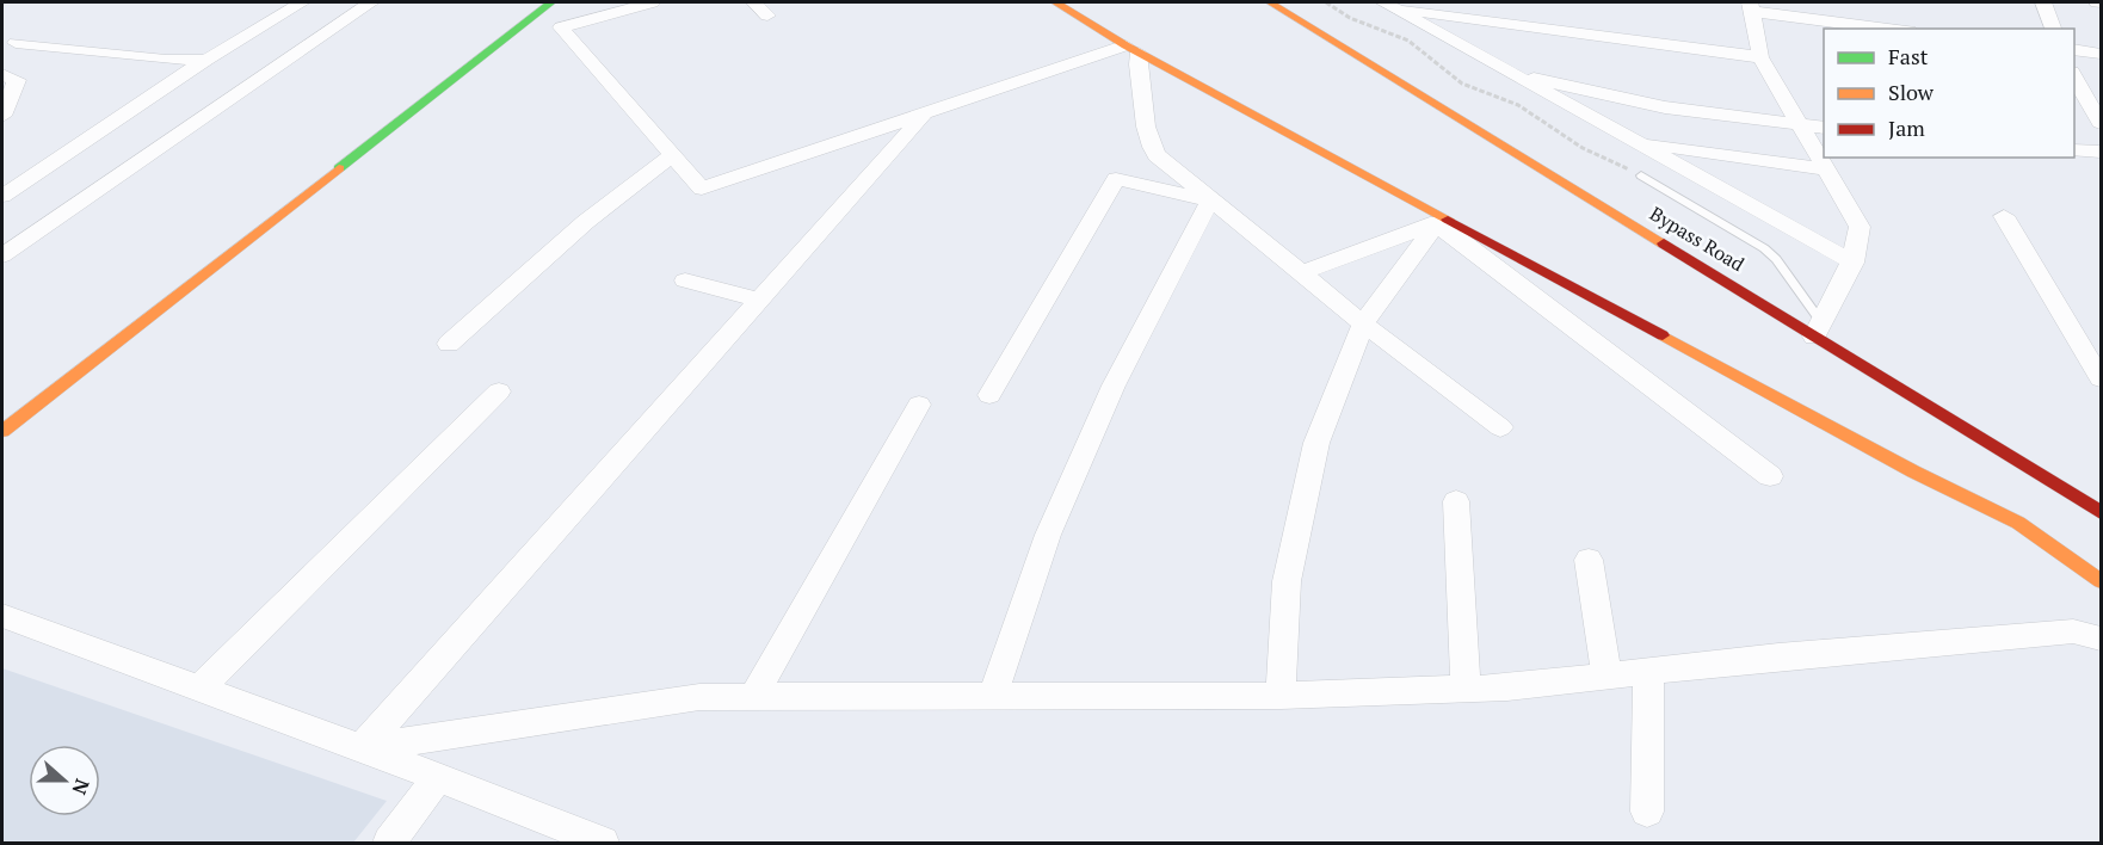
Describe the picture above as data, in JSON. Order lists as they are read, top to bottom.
{
  "streets": {
    "street": ["Bypass Road"]
  },
  "legend": ["Fast", "Slow", "Jam"],
  "north": "right"
}
